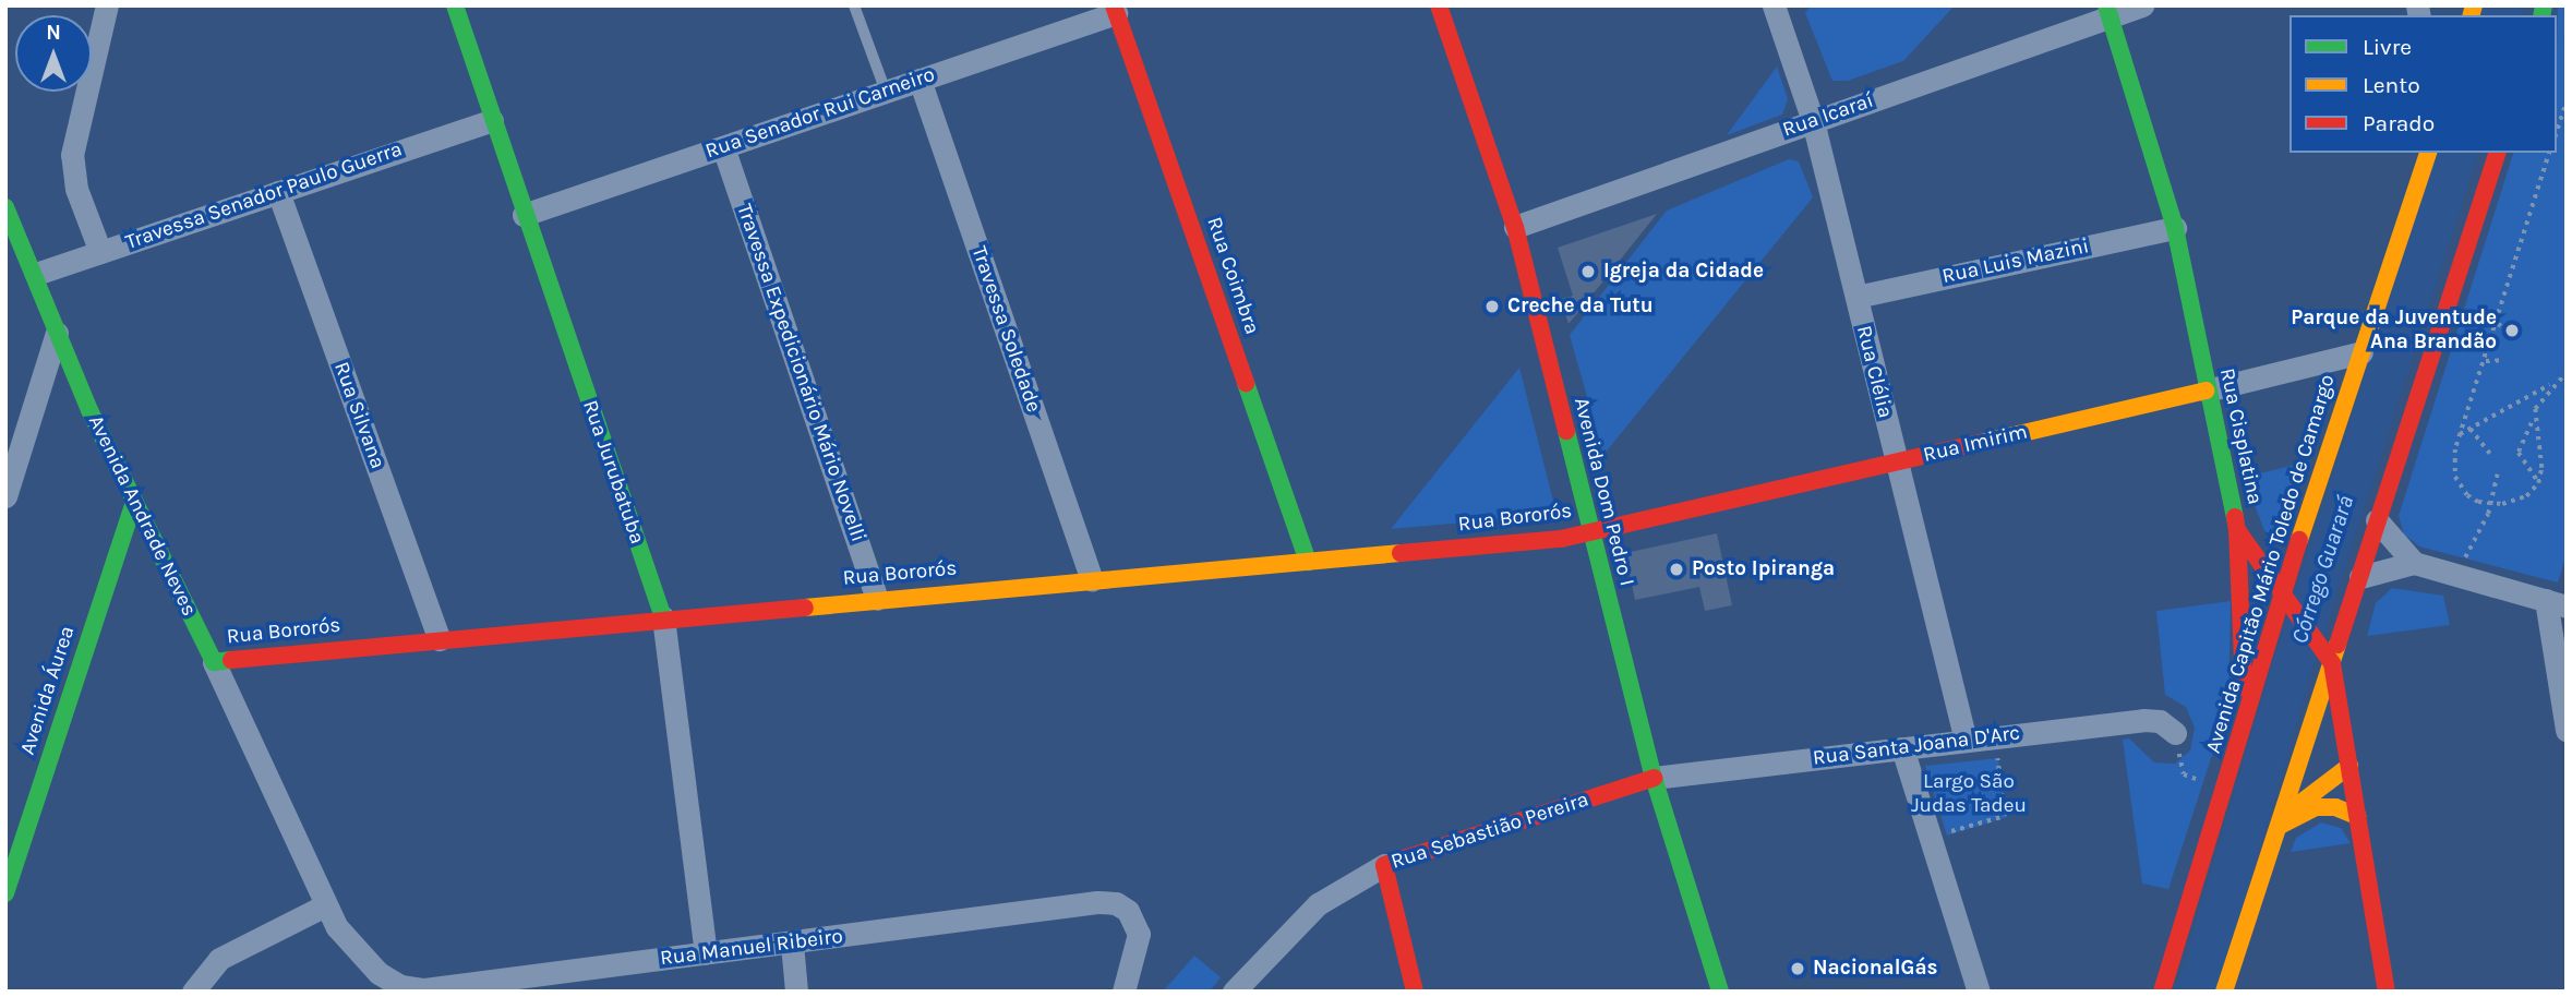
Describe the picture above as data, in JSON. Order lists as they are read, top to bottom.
{
  "streets": {
    "street": [
      "Rua Senador Rui Carneiro",
      "Rua Icaraí",
      "Travessa Senador Paulo Guerra",
      "Rua Luis Mazini",
      "Rua Coimbra",
      "Travessa Soledade",
      "Rua Clélia",
      "Travessa Expedicionário Mário Novelli",
      "Rua Silvana",
      "Rua Cisplatina",
      "Rua Imirim",
      "Rua Jurubatuba",
      "Avenida Dom Pedro I",
      "Avenida Andrade Neves",
      "Rua Bororós",
      "Avenida Capitão Mário Toledo de Camargo",
      "Avenida Áurea",
      "Rua Santa Joana D'Arc",
      "Rua Sebastião Pereira",
      "Rua Manuel Ribeiro"
    ]
  },
  "crossings": [
    ["Rua Senador Rui Carneiro", "Rua Coimbra"],
    ["Rua Senador Rui Carneiro", "Travessa Soledade"],
    ["Rua Senador Rui Carneiro", "Travessa Expedicionário Mário Novelli"],
    ["Rua Senador Rui Carneiro", "Rua Jurubatuba"],
    ["Rua Icaraí", "Rua Clélia"],
    ["Rua Icaraí", "Rua Cisplatina"],
    ["Rua Icaraí", "Avenida Dom Pedro I"],
    ["Travessa Senador Paulo Guerra", "Rua Silvana"],
    ["Travessa Senador Paulo Guerra", "Rua Jurubatuba"],
    ["Travessa Senador Paulo Guerra", "Avenida Andrade Neves"],
    ["Rua Luis Mazini", "Rua Clélia"],
    ["Rua Luis Mazini", "Rua Cisplatina"],
    ["Rua Coimbra", "Rua Bororós"],
    ["Travessa Soledade", "Rua Bororós"],
    ["Rua Clélia", "Rua Imirim"],
    ["Rua Clélia", "Rua Santa Joana D'Arc"],
    ["Travessa Expedicionário Mário Novelli", "Rua Bororós"],
    ["Rua Silvana", "Rua Bororós"],
    ["Rua Cisplatina", "Rua Imirim"],
    ["Rua Cisplatina", "Avenida Capitão Mário Toledo de Camargo"],
    ["Rua Imirim", "Avenida Dom Pedro I"],
    ["Rua Imirim", "Rua Bororós"],
    ["Rua Imirim", "Avenida Capitão Mário Toledo de Camargo"],
    ["Rua Jurubatuba", "Rua Bororós"],
    ["Rua Jurubatuba", "Rua Manuel Ribeiro"],
    ["Avenida Dom Pedro I", "Rua Bororós"],
    ["Avenida Dom Pedro I", "Rua Santa Joana D'Arc"],
    ["Avenida Dom Pedro I", "Rua Sebastião Pereira"],
    ["Avenida Andrade Neves", "Rua Bororós"],
    ["Avenida Andrade Neves", "Avenida Áurea"],
    ["Avenida Andrade Neves", "Rua Manuel Ribeiro"],
    ["Rua Santa Joana D'Arc", "Rua Sebastião Pereira"]
  ],
  "water": ["Córrego Guarará"],
  "parks": ["Largo São Judas Tadeu"],
  "places": [
    "Igreja da Cidade",
    "Creche da Tutu",
    "Parque da Juventude Ana Brandão",
    "Posto Ipiranga",
    "NacionalGás"
  ],
  "legend": ["Livre", "Lento", "Parado"],
  "north": "top"
}
